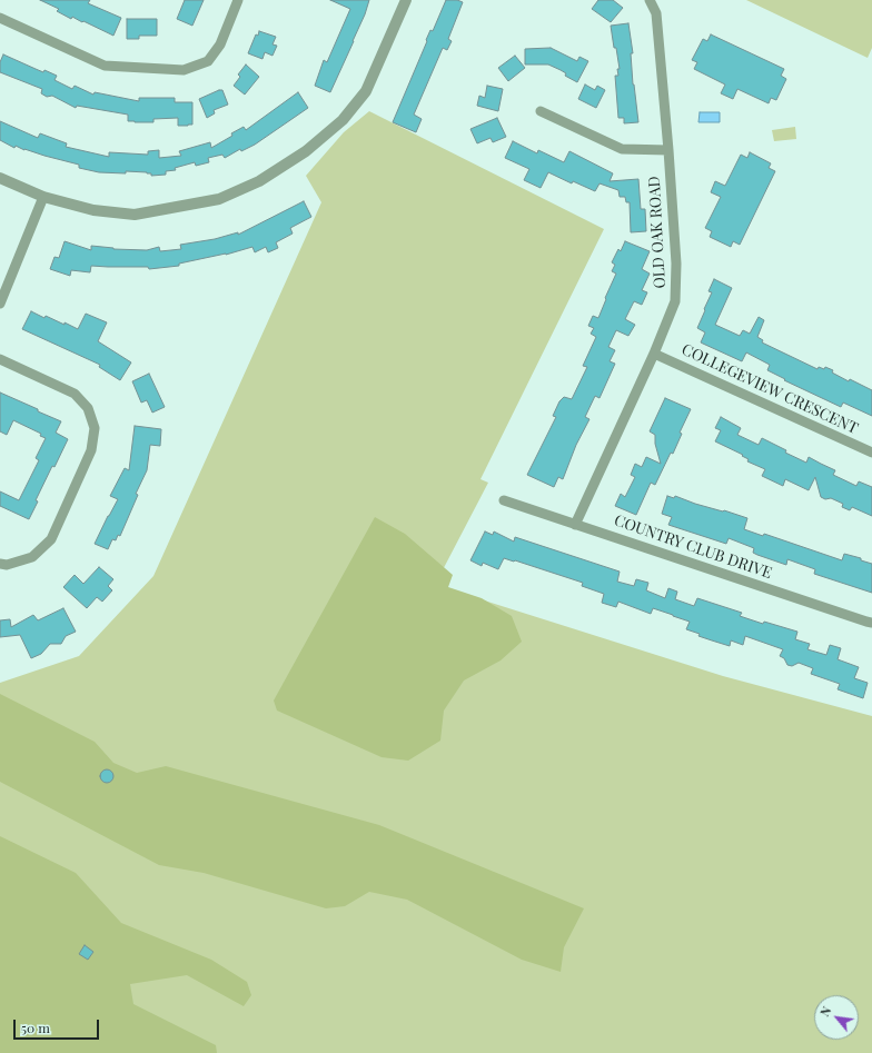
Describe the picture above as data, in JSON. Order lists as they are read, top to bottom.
{
  "streets": {
    "street": ["OLD OAK ROAD", "COLLEGEVIEW CRESCENT", "COUNTRY CLUB DRIVE"]
  },
  "crossings": [
    ["OLD OAK ROAD", "COLLEGEVIEW CRESCENT"],
    ["OLD OAK ROAD", "COUNTRY CLUB DRIVE"]
  ],
  "scale_bar": "50 m",
  "north": "top left"
}
